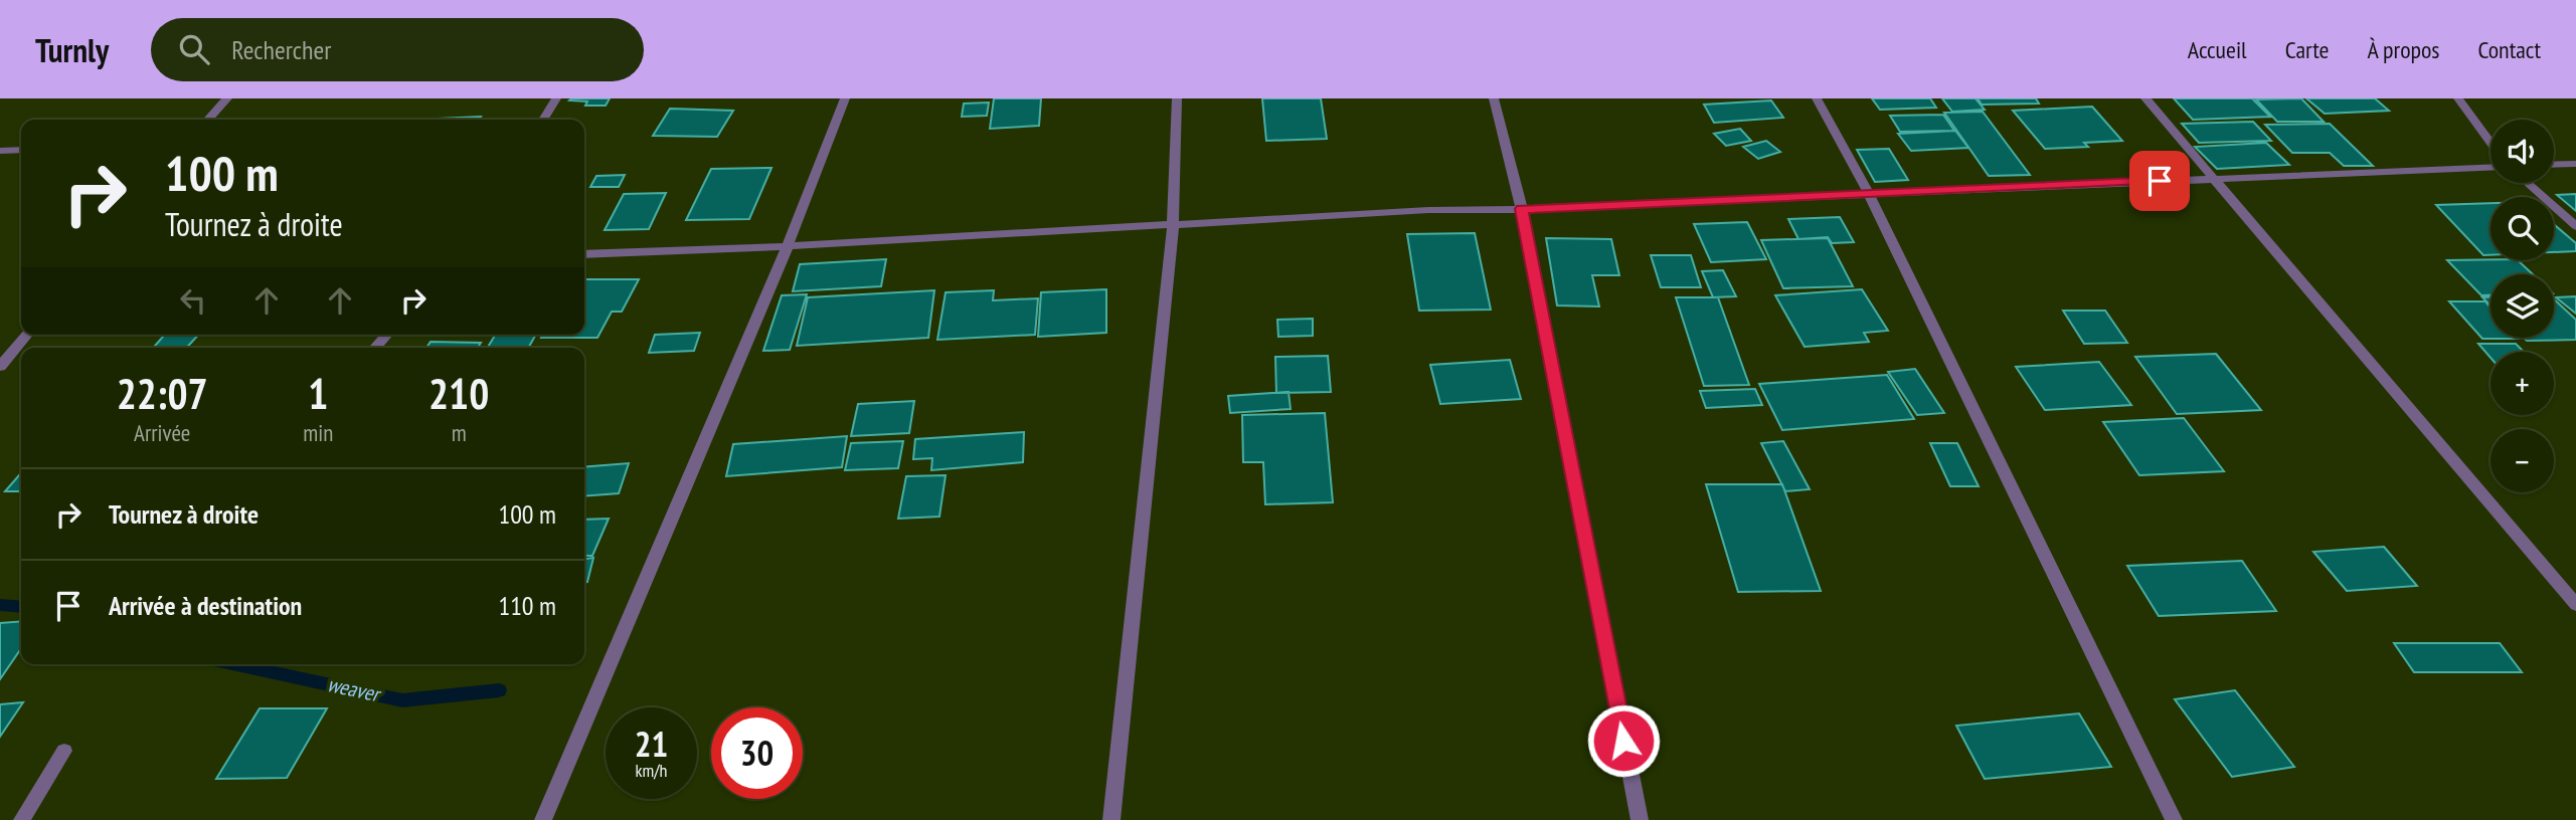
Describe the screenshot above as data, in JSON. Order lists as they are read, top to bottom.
{
  "water": ["weaver"],
  "page": {
    "header": "Turnly",
    "search": "Rechercher",
    "nav": [
      "Accueil",
      "Carte",
      "À propos",
      "Contact"
    ],
    "map_buttons": ["+", "−"],
    "turn": ["100 m", "Tournez à droite"],
    "eta": [
      "22:07",
      "Arrivée",
      "1",
      "min",
      "210",
      "m"
    ],
    "list": [
      {
        "name": "Tournez à droite",
        "value": "100 m"
      },
      {
        "name": "Arrivée à destination",
        "value": "110 m"
      }
    ],
    "speed": "21 km/h",
    "limit": "30"
  }
}
